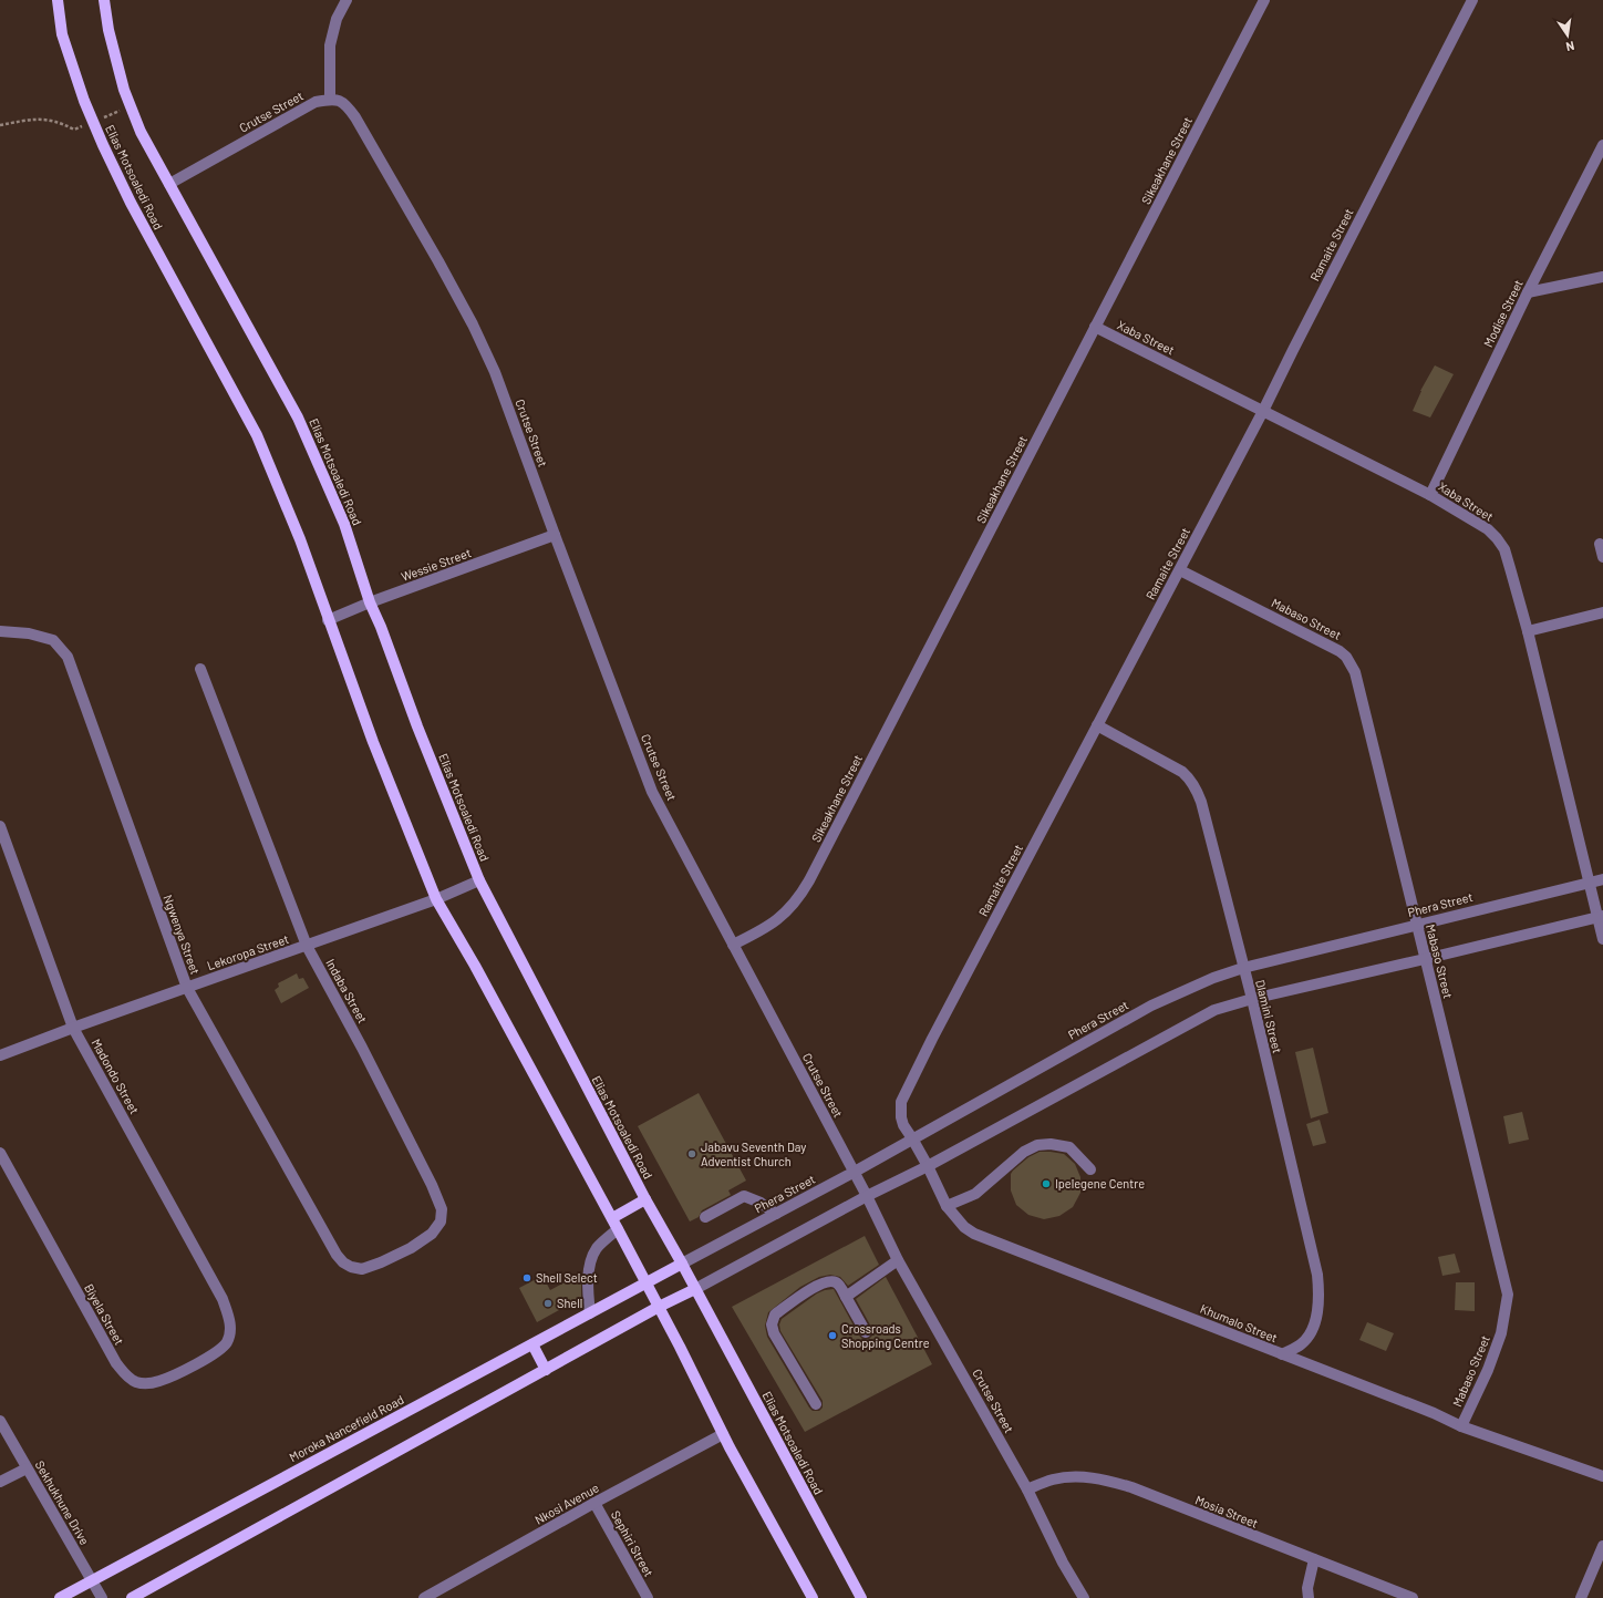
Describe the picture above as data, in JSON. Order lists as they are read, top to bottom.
{
  "streets": {
    "main road": ["Elias Motsoaledi Road", "Phera Street", "Moroka Nancefield Road"],
    "street": [
      "Crutse Street",
      "Sikeakhane Street",
      "Ramaite Street",
      "Modise Street",
      "Xaba Street",
      "Wessie Street",
      "Mabaso Street",
      "Ngwenya Street",
      "Lekoropa Street",
      "Indaba Street",
      "Dlamini Street",
      "Madondo Street",
      "Biyela Street",
      "Khumalo Street",
      "Sekhukhune Drive",
      "Nkosi Avenue",
      "Mosia Street",
      "Sephiri Street"
    ]
  },
  "crossings": [
    ["Crutse Street", "Sikeakhane Street"],
    ["Crutse Street", "Elias Motsoaledi Road"],
    ["Crutse Street", "Wessie Street"],
    ["Crutse Street", "Phera Street"],
    ["Crutse Street", "Mosia Street"],
    ["Sikeakhane Street", "Xaba Street"],
    ["Elias Motsoaledi Road", "Wessie Street"],
    ["Elias Motsoaledi Road", "Phera Street"],
    ["Elias Motsoaledi Road", "Lekoropa Street"],
    ["Elias Motsoaledi Road", "Moroka Nancefield Road"],
    ["Elias Motsoaledi Road", "Nkosi Avenue"],
    ["Ramaite Street", "Xaba Street"],
    ["Ramaite Street", "Mabaso Street"],
    ["Ramaite Street", "Phera Street"],
    ["Ramaite Street", "Dlamini Street"],
    ["Ramaite Street", "Khumalo Street"],
    ["Modise Street", "Xaba Street"],
    ["Xaba Street", "Phera Street"],
    ["Mabaso Street", "Phera Street"],
    ["Mabaso Street", "Khumalo Street"],
    ["Phera Street", "Dlamini Street"],
    ["Phera Street", "Khumalo Street"],
    ["Phera Street", "Moroka Nancefield Road"],
    ["Ngwenya Street", "Lekoropa Street"],
    ["Ngwenya Street", "Indaba Street"],
    ["Lekoropa Street", "Indaba Street"],
    ["Lekoropa Street", "Madondo Street"],
    ["Dlamini Street", "Khumalo Street"],
    ["Madondo Street", "Biyela Street"],
    ["Moroka Nancefield Road", "Sekhukhune Drive"],
    ["Nkosi Avenue", "Sephiri Street"]
  ],
  "places": [
    "Jabavu Seventh Day Adventist Church",
    "Ipelegene Centre",
    "Shell Select",
    "Shell",
    "Crossroads Shopping Centre"
  ],
  "north": "bottom"
}
